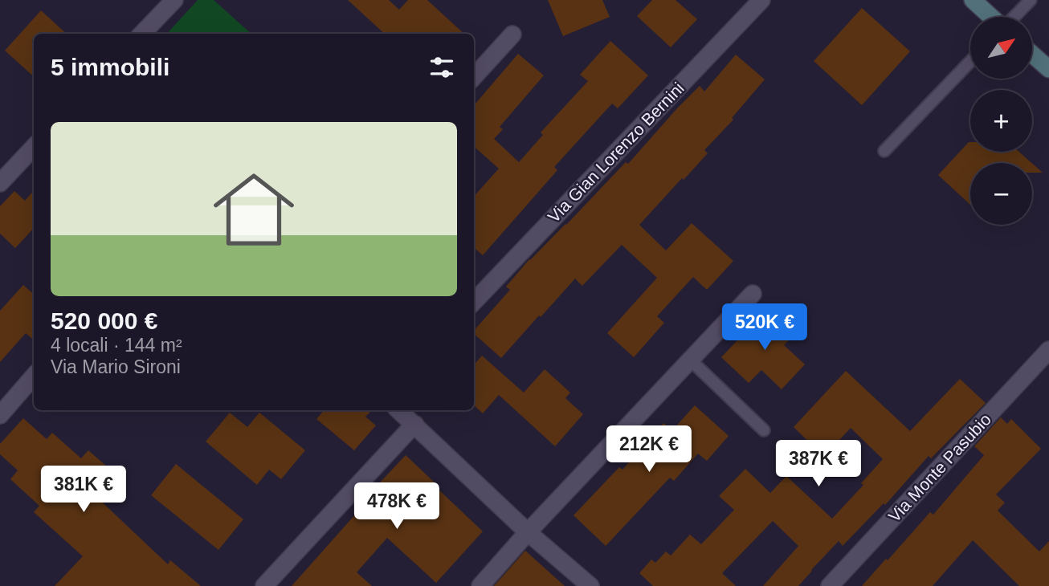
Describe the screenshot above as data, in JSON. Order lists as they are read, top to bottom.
{
  "streets": {
    "street": ["Via Gian Lorenzo Bernini", "Via Monte Pasubio"]
  },
  "north": "top right",
  "page": {
    "map_buttons": ["+", "−"],
    "heading": "5 immobili",
    "list": [
      {
        "name": "520 000 €",
        "note": "4 locali · 144 m² · Via Mario Sironi"
      }
    ],
    "price": [
      "520K €",
      "212K €",
      "387K €",
      "381K €",
      "478K €"
    ]
  }
}
